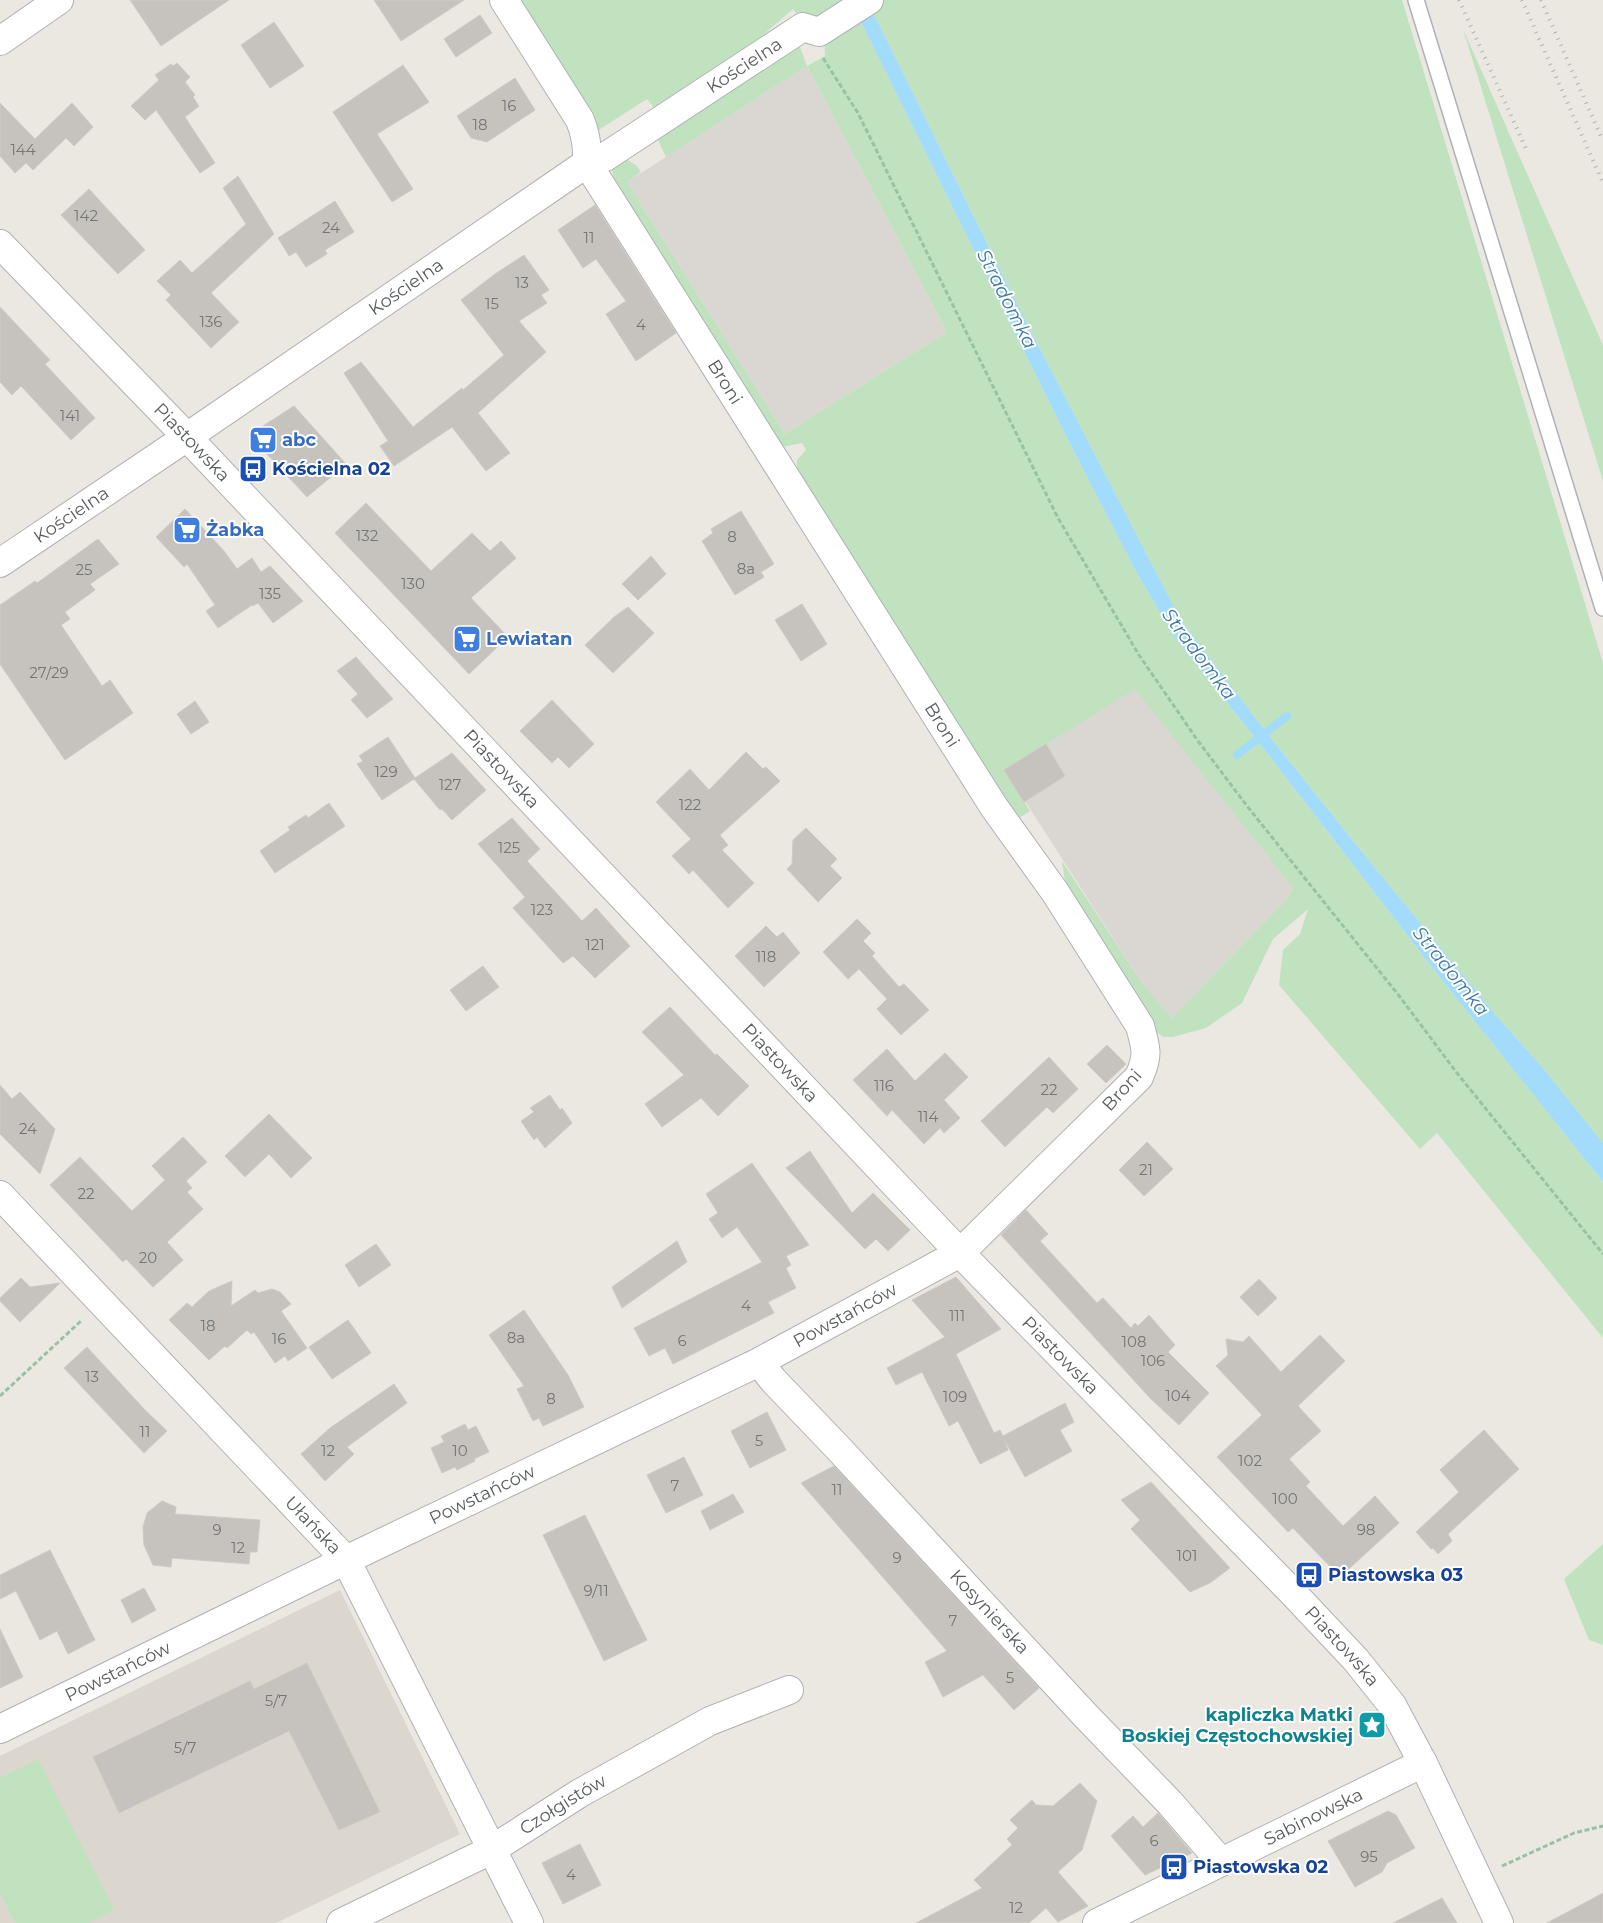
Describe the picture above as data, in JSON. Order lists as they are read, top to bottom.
{
  "streets": {
    "street": [
      "Kościelna",
      "Broni",
      "Piastowska",
      "Powstańców",
      "Ułańska",
      "Kosynierska",
      "Czołgistów",
      "Sabinowska"
    ]
  },
  "crossings": [
    ["Kościelna", "Broni"],
    ["Kościelna", "Piastowska"],
    ["Broni", "Piastowska"],
    ["Broni", "Powstańców"],
    ["Piastowska", "Powstańców"],
    ["Piastowska", "Sabinowska"],
    ["Powstańców", "Ułańska"],
    ["Powstańców", "Kosynierska"],
    ["Ułańska", "Czołgistów"],
    ["Kosynierska", "Sabinowska"]
  ],
  "water": ["Stradomka"],
  "places": {
    "supermarket": ["abc", "Żabka", "Lewiatan"],
    "bus stop": ["Kościelna 02", "Piastowska 03", "Piastowska 02"],
    "place": ["kapliczka Matki Boskiej Częstochowskiej"]
  },
  "house_numbers": [
    "16",
    "18",
    "144",
    "142",
    "24",
    "11",
    "13",
    "15",
    "136",
    "4",
    "141",
    "132",
    "8",
    "8a",
    "25",
    "130",
    "135",
    "27/29",
    "129",
    "127",
    "122",
    "125",
    "123",
    "121",
    "118",
    "116",
    "22",
    "114",
    "24",
    "21",
    "22",
    "20",
    "4",
    "111",
    "18",
    "8a",
    "16",
    "6",
    "108",
    "106",
    "13",
    "104",
    "109",
    "8",
    "11",
    "5",
    "12",
    "10",
    "102",
    "7",
    "11",
    "100",
    "9",
    "98",
    "12",
    "101",
    "9",
    "9/11",
    "7",
    "5",
    "5/7",
    "5/7",
    "6",
    "95",
    "4",
    "12"
  ]
}
